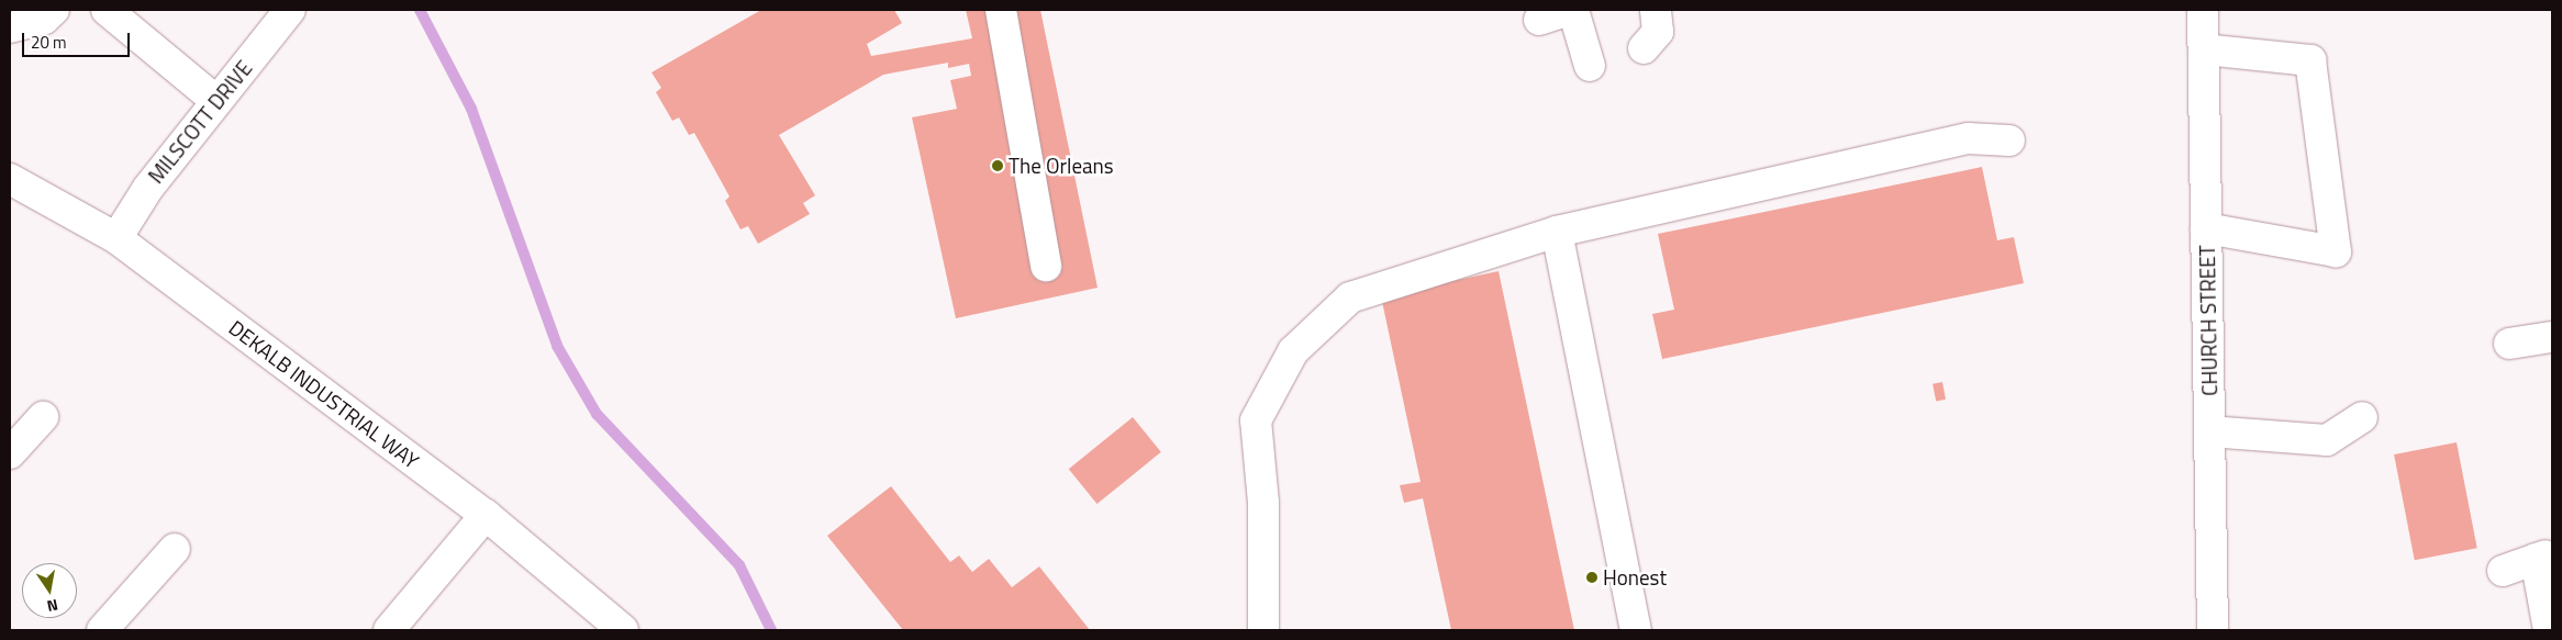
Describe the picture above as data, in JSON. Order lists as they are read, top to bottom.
{
  "streets": {
    "main road": ["MILSCOTT DRIVE", "CHURCH STREET", "DEKALB INDUSTRIAL WAY"]
  },
  "crossings": [
    ["MILSCOTT DRIVE", "DEKALB INDUSTRIAL WAY"]
  ],
  "places": ["The Orleans", "Honest"],
  "scale_bar": "20 m",
  "north": "bottom"
}
